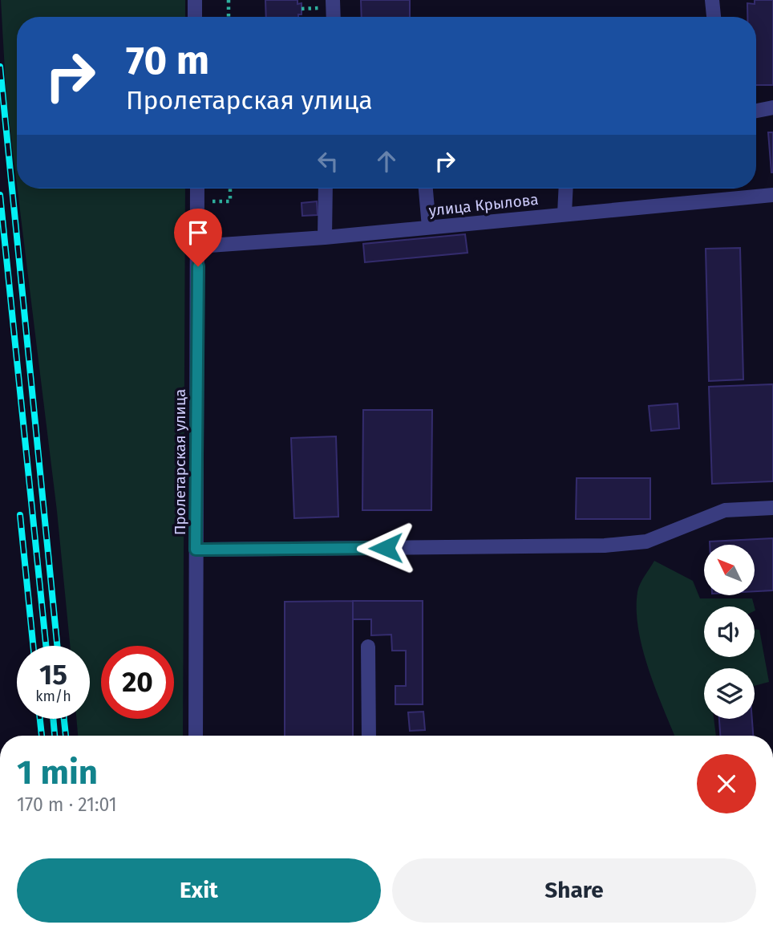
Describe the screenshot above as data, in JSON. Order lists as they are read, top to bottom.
{
  "streets": {
    "street": ["улица Крылова", "Пролетарская улица"]
  },
  "crossings": [
    ["улица Крылова", "Пролетарская улица"]
  ],
  "north": "top left",
  "page": {
    "turn": ["70 m", "Пролетарская улица"],
    "speed": "15 km/h",
    "limit": "20",
    "heading": ["1 min", "170 m · 21:01"],
    "buttons": ["Exit", "Share"]
  }
}
